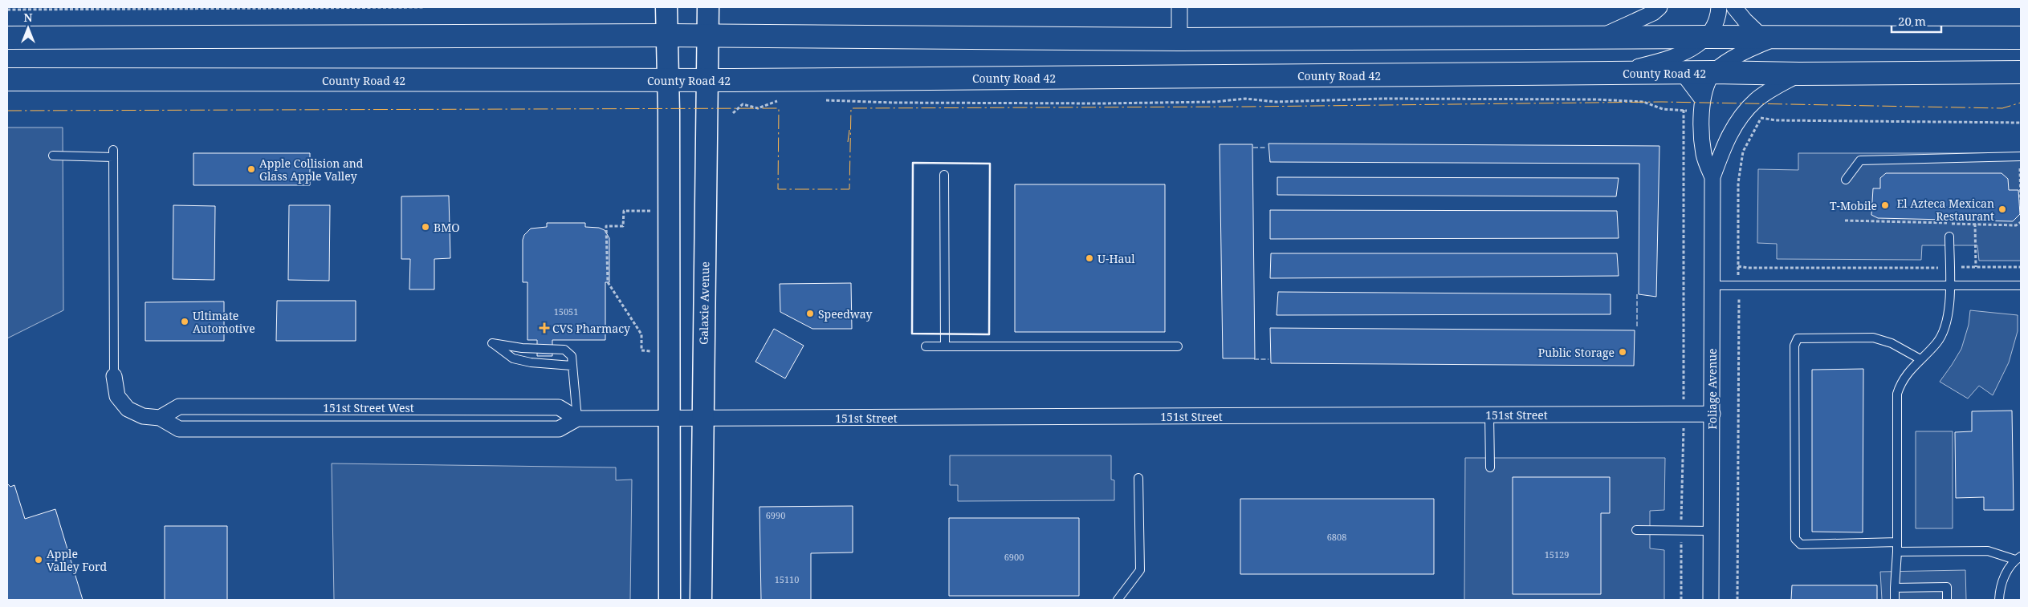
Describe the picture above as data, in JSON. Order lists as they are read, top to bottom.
{
  "streets": {
    "highway": ["County Road 42"],
    "street": [
      "Galaxie Avenue",
      "Foliage Avenue",
      "151st Street West",
      "151st Street"
    ]
  },
  "crossings": [
    ["County Road 42", "Galaxie Avenue"],
    ["County Road 42", "Foliage Avenue"],
    ["Galaxie Avenue", "151st Street"],
    ["Foliage Avenue", "151st Street"],
    ["151st Street West", "151st Street"]
  ],
  "places": {
    "other": [
      "Apple Collision and Glass Apple Valley",
      "T-Mobile",
      "El Azteca Mexican Restaurant",
      "BMO",
      "U-Haul",
      "Speedway",
      "Ultimate Automotive",
      "Public Storage",
      "Apple Valley Ford"
    ],
    "health": ["CVS Pharmacy"]
  },
  "house_numbers": [
    "15051",
    "6990",
    "6808",
    "15129",
    "6900",
    "15110"
  ],
  "scale_bar": "20 m",
  "north": "top"
}
